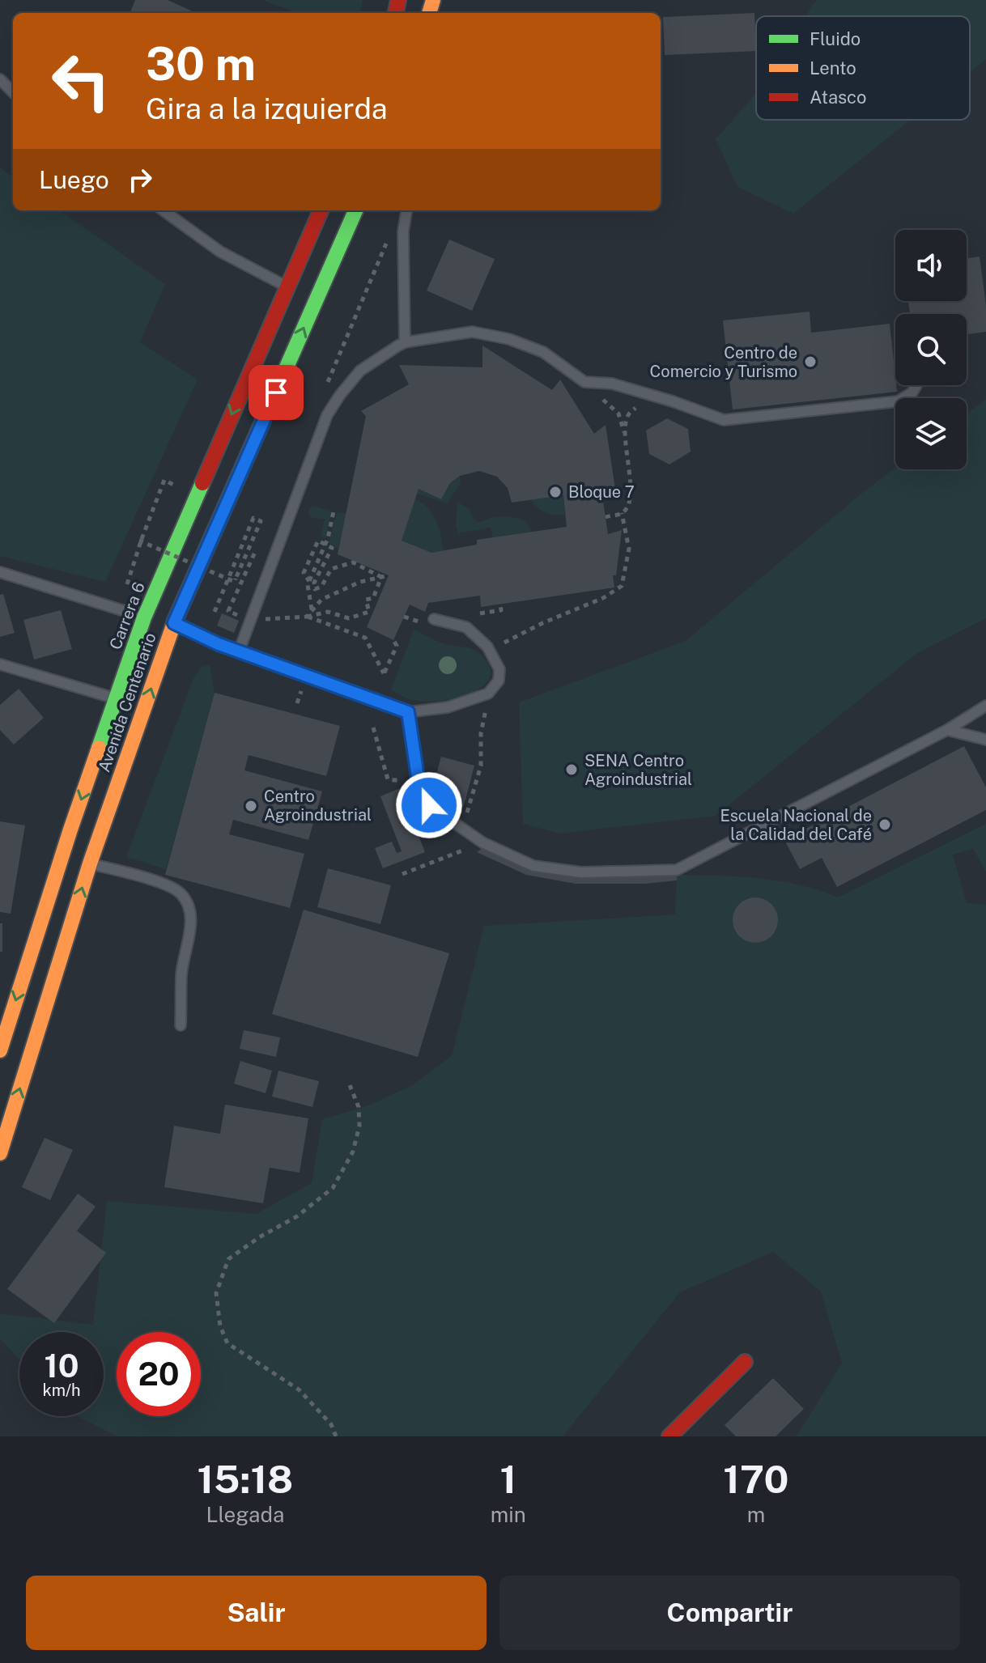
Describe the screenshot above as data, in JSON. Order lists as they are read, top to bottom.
{
  "streets": {
    "main road": ["Carrera 6", "Avenida Centenario"]
  },
  "one_way": ["Carrera 6", "Avenida Centenario"],
  "places": [
    "Centro de Comercio y Turismo",
    "Bloque 7",
    "SENA Centro Agroindustrial",
    "Centro Agroindustrial",
    "Escuela Nacional de la Calidad del Café"
  ],
  "legend": ["Fluido", "Lento", "Atasco"],
  "page": {
    "turn": ["30 m", "Gira a la izquierda"],
    "then": "Luego",
    "speed": "10 km/h",
    "limit": "20",
    "eta": [
      "15:18",
      "Llegada",
      "1",
      "min",
      "170",
      "m"
    ],
    "buttons": ["Salir", "Compartir"]
  }
}
